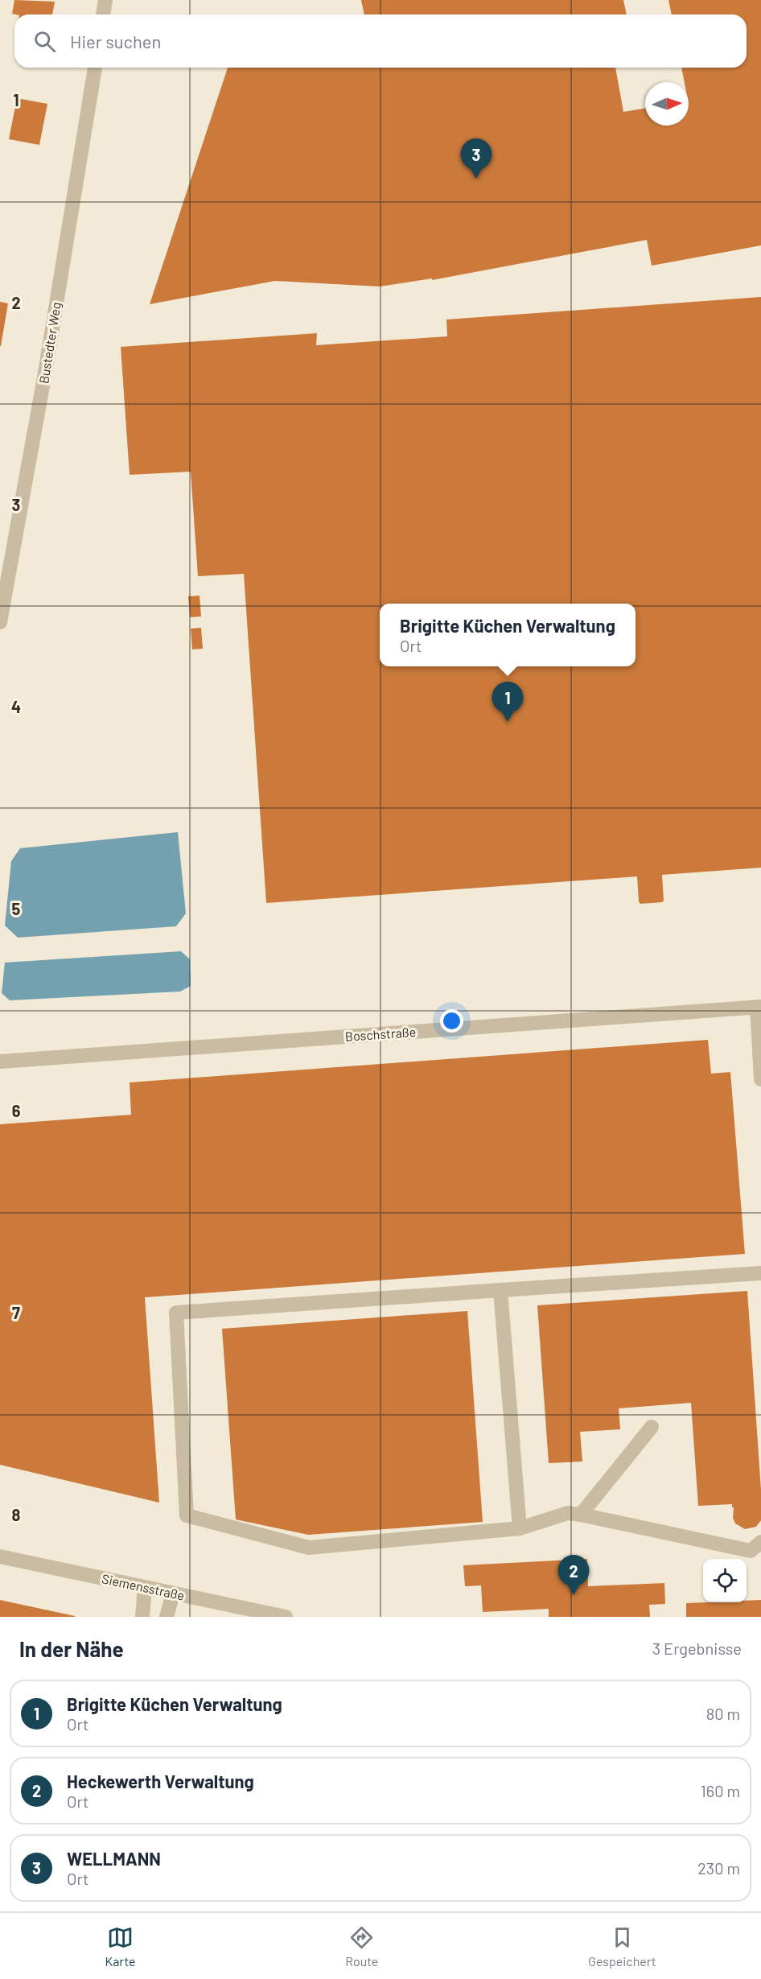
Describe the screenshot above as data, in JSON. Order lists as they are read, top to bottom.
{
  "streets": {
    "street": ["Bustedter Weg", "Boschstraße", "Siemensstraße"]
  },
  "north": "right",
  "page": {
    "search": "Hier suchen",
    "pins": ["3", "1", "2"],
    "popup": ["Brigitte Küchen Verwaltung", "Ort"],
    "heading": ["In der Nähe", "3 Ergebnisse"],
    "list": [
      {
        "mark": "1",
        "name": "Brigitte Küchen Verwaltung",
        "note": "Ort",
        "value": "80 m"
      },
      {
        "mark": "2",
        "name": "Heckewerth Verwaltung",
        "note": "Ort",
        "value": "160 m"
      },
      {
        "mark": "3",
        "name": "WELLMANN",
        "note": "Ort",
        "value": "230 m"
      }
    ],
    "nav": ["Karte", "Route", "Gespeichert"]
  },
  "grid": {
    "rows": [
      "1",
      "2",
      "3",
      "4",
      "5",
      "6",
      "7",
      "8"
    ]
  }
}
